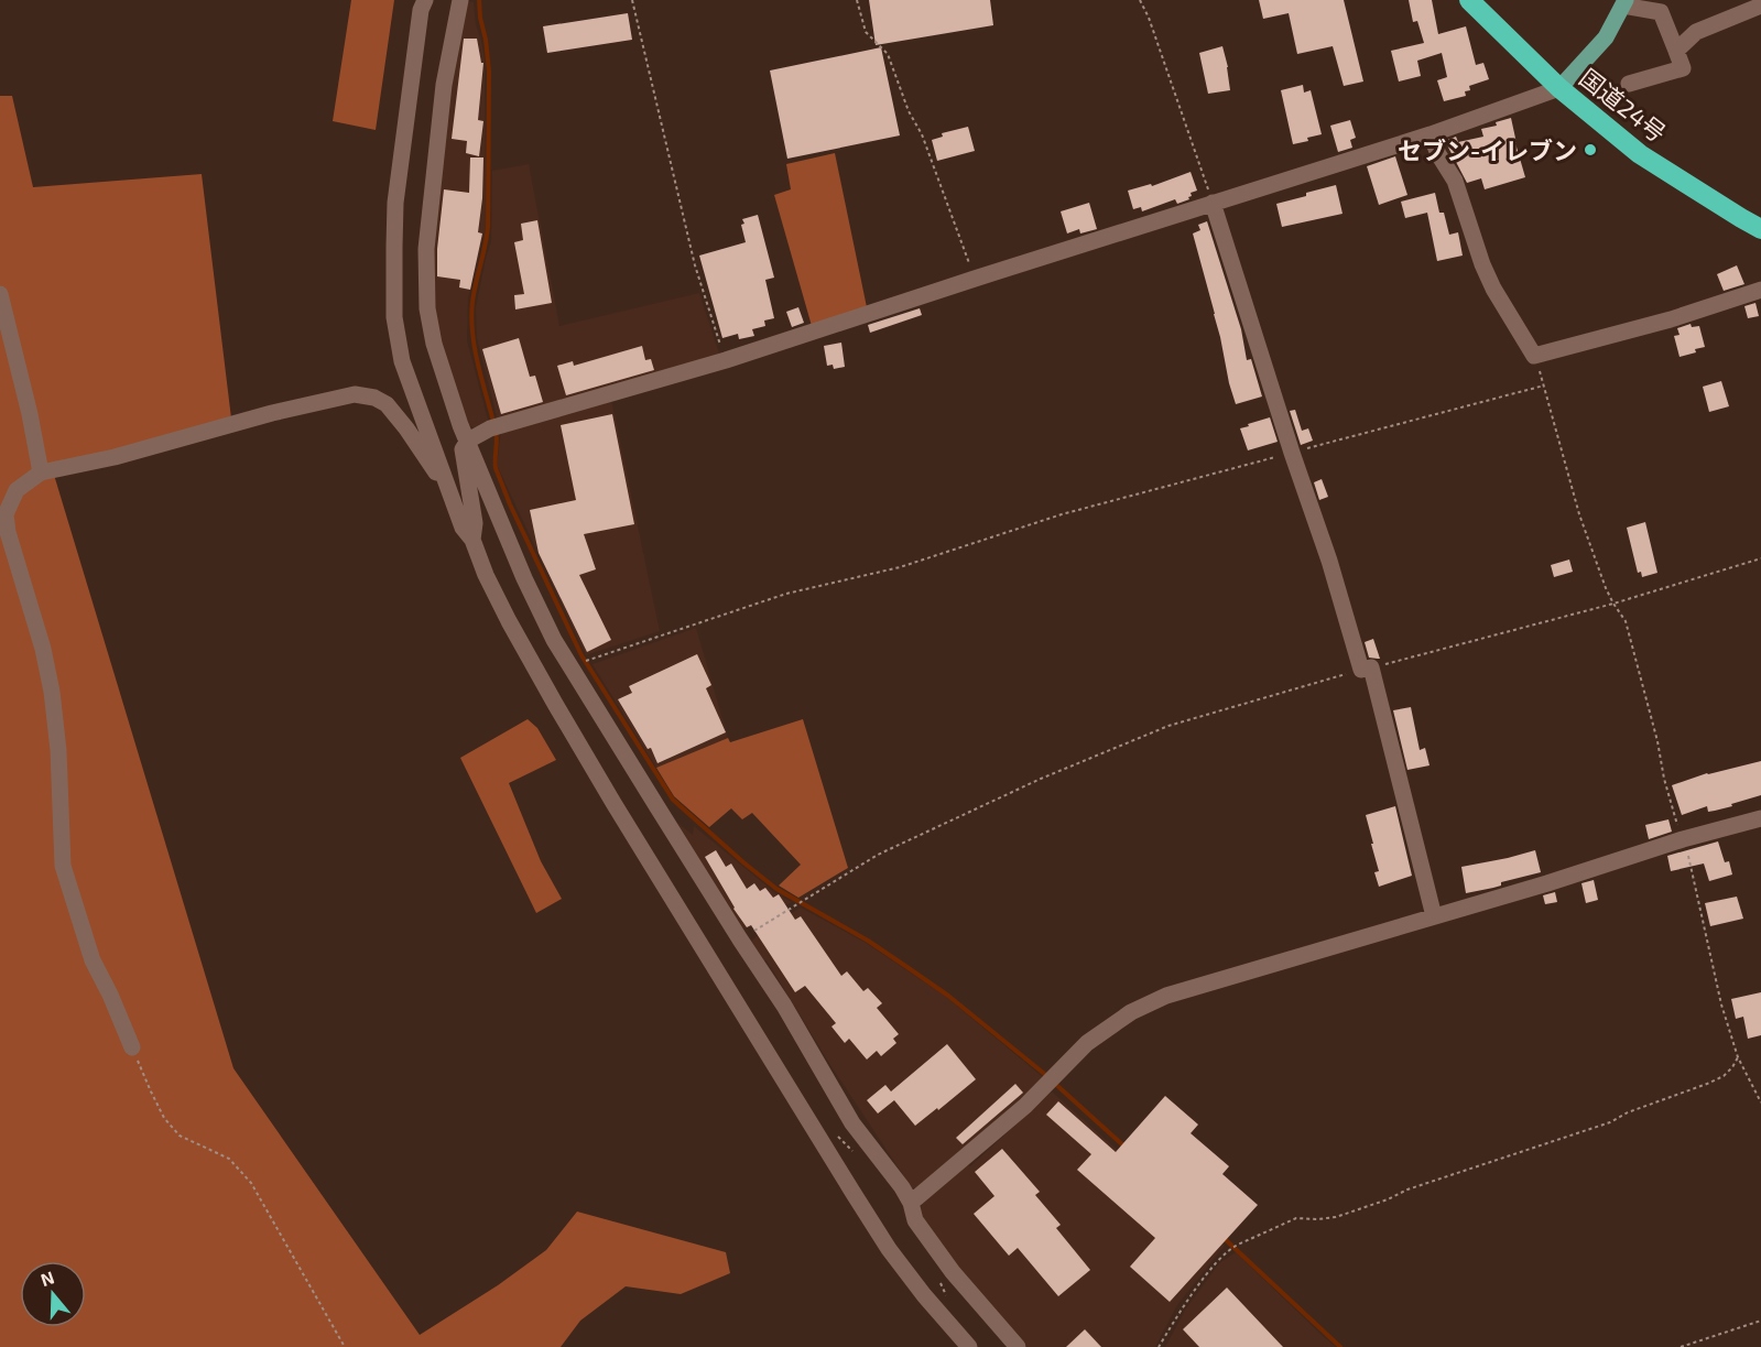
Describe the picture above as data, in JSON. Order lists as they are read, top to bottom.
{
  "streets": {
    "highway": ["国道24号"]
  },
  "places": ["セブン-イレブン"],
  "north": "top"
}
